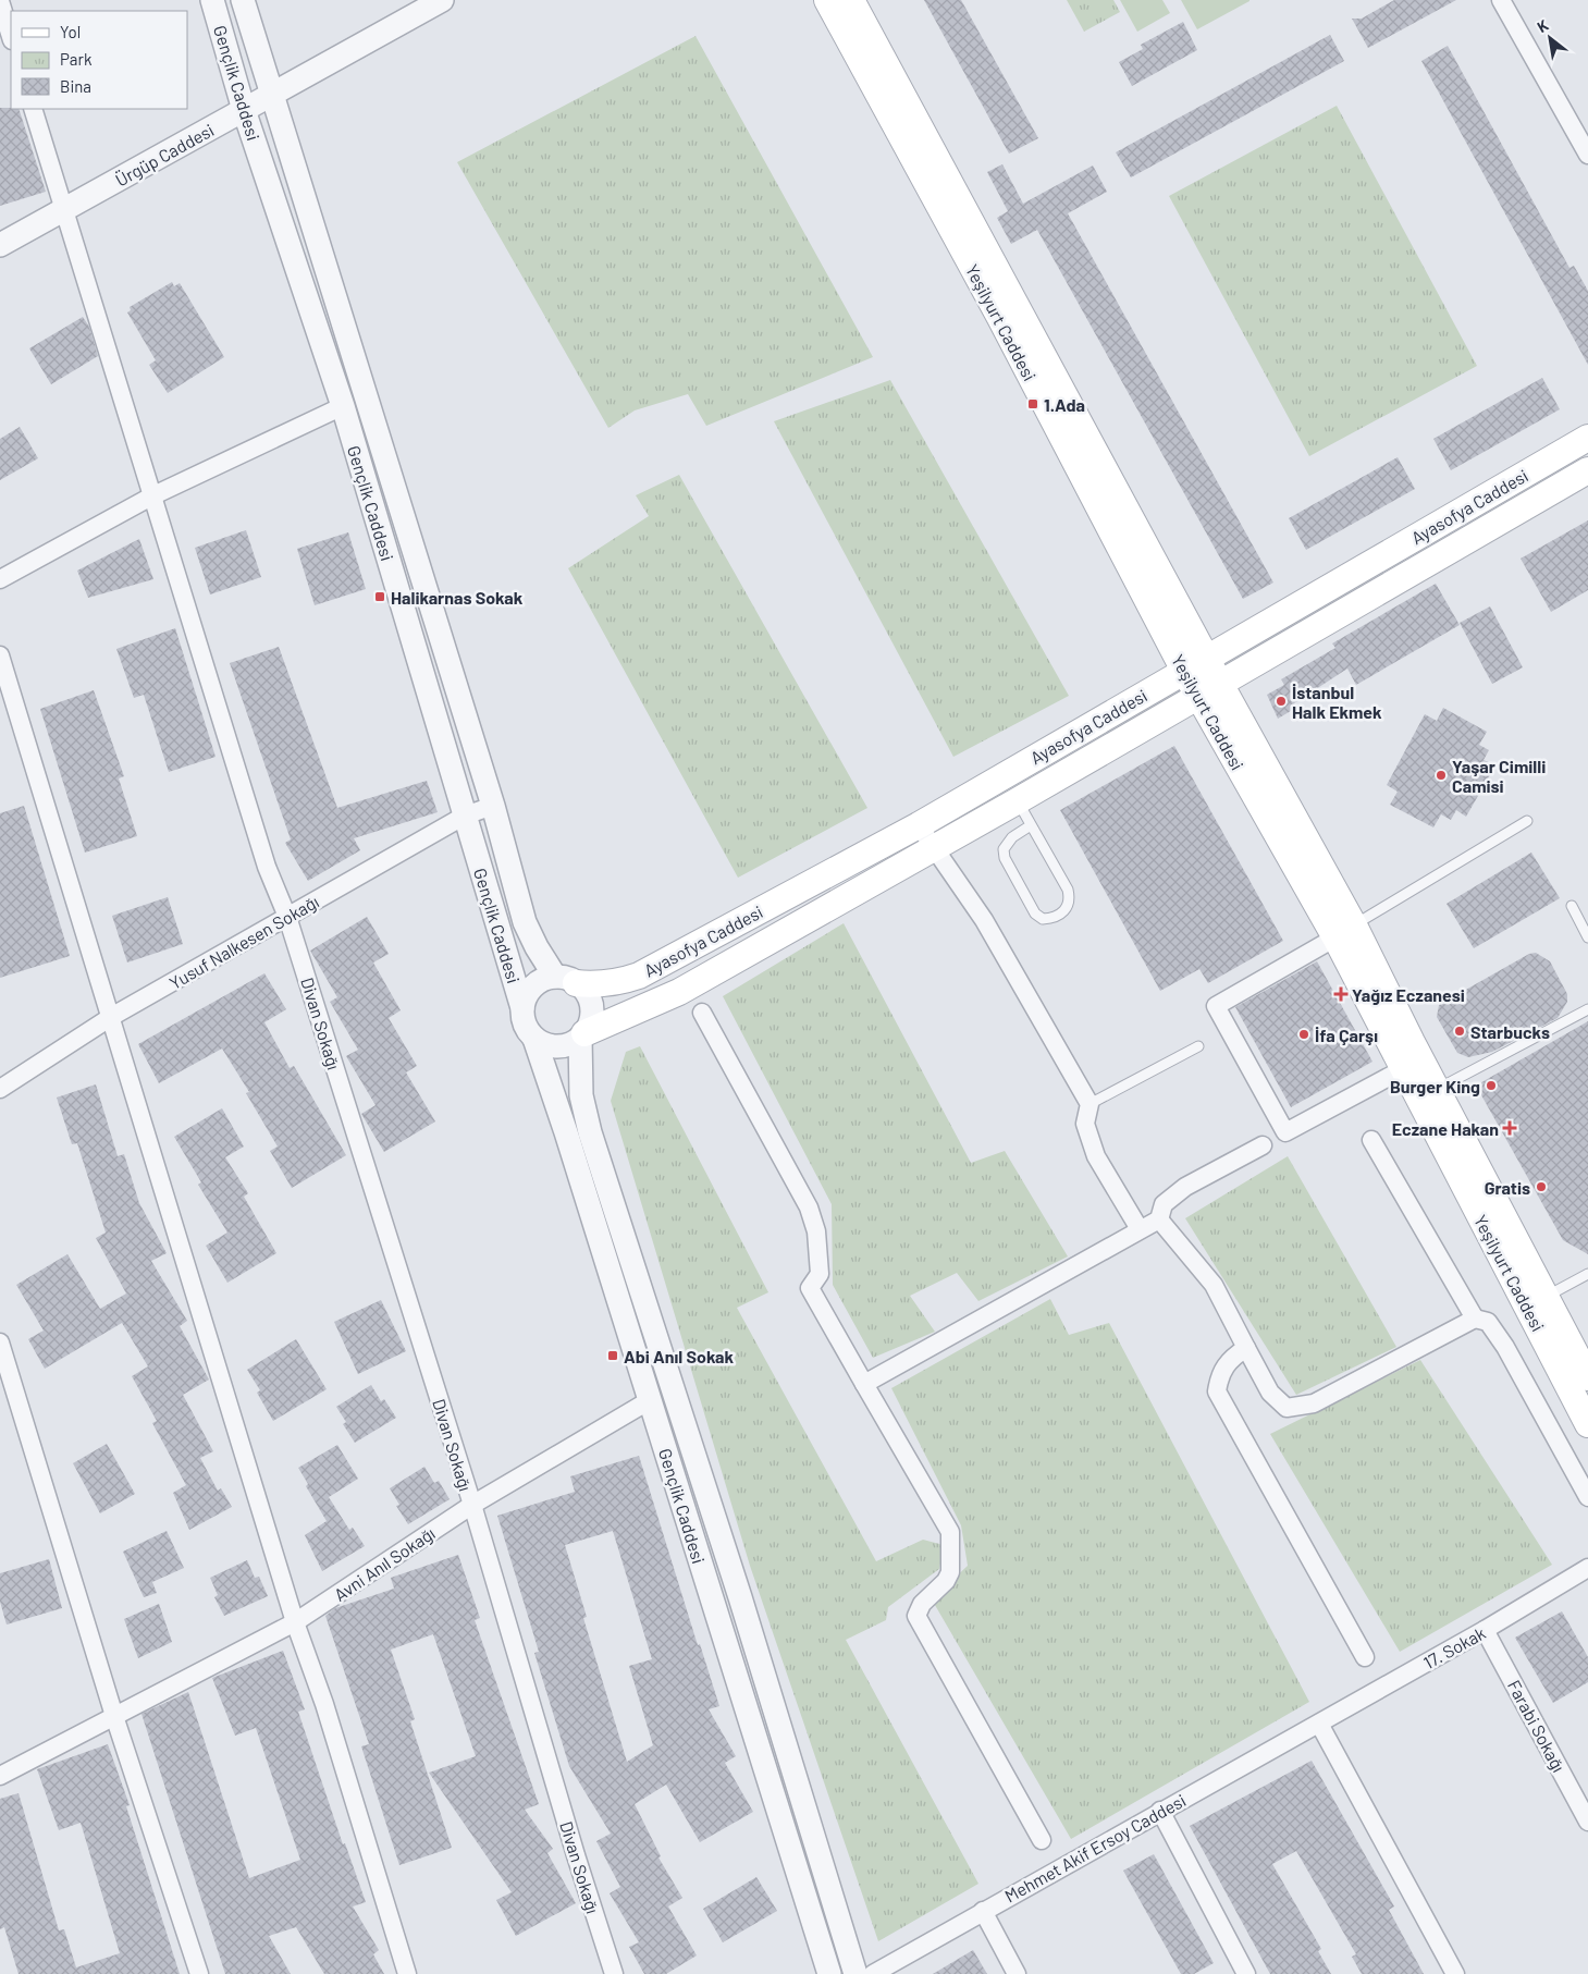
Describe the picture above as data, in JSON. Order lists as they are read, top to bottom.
{
  "streets": {
    "main road": ["Yeşilyurt Caddesi", "Ayasofya Caddesi"],
    "street": [
      "Gençlik Caddesi",
      "Ürgüp Caddesi",
      "Yusuf Nalkesen Sokağı",
      "Divan Sokağı",
      "Avni Anıl Sokağı",
      "17. Sokak",
      "Farabi Sokağı",
      "Mehmet Akif Ersoy Caddesi"
    ]
  },
  "crossings": [
    ["Gençlik Caddesi", "Ürgüp Caddesi"],
    ["Gençlik Caddesi", "Ayasofya Caddesi"],
    ["Gençlik Caddesi", "Yusuf Nalkesen Sokağı"],
    ["Gençlik Caddesi", "Avni Anıl Sokağı"],
    ["Ürgüp Caddesi", "Divan Sokağı"],
    ["Yeşilyurt Caddesi", "Ayasofya Caddesi"],
    ["Yusuf Nalkesen Sokağı", "Divan Sokağı"],
    ["Divan Sokağı", "Avni Anıl Sokağı"],
    ["17. Sokak", "Farabi Sokağı"],
    ["17. Sokak", "Mehmet Akif Ersoy Caddesi"]
  ],
  "places": {
    "transit": ["1.Ada", "Halikarnas Sokak", "Abi Anıl Sokak"],
    "other": [
      "İstanbul Halk Ekmek",
      "Yaşar Cimilli Camisi",
      "Starbucks",
      "İfa Çarşı",
      "Burger King",
      "Gratis"
    ],
    "health": ["Yağız Eczanesi", "Eczane Hakan"]
  },
  "legend": ["Yol", "Park", "Bina"],
  "north": "top left"
}
